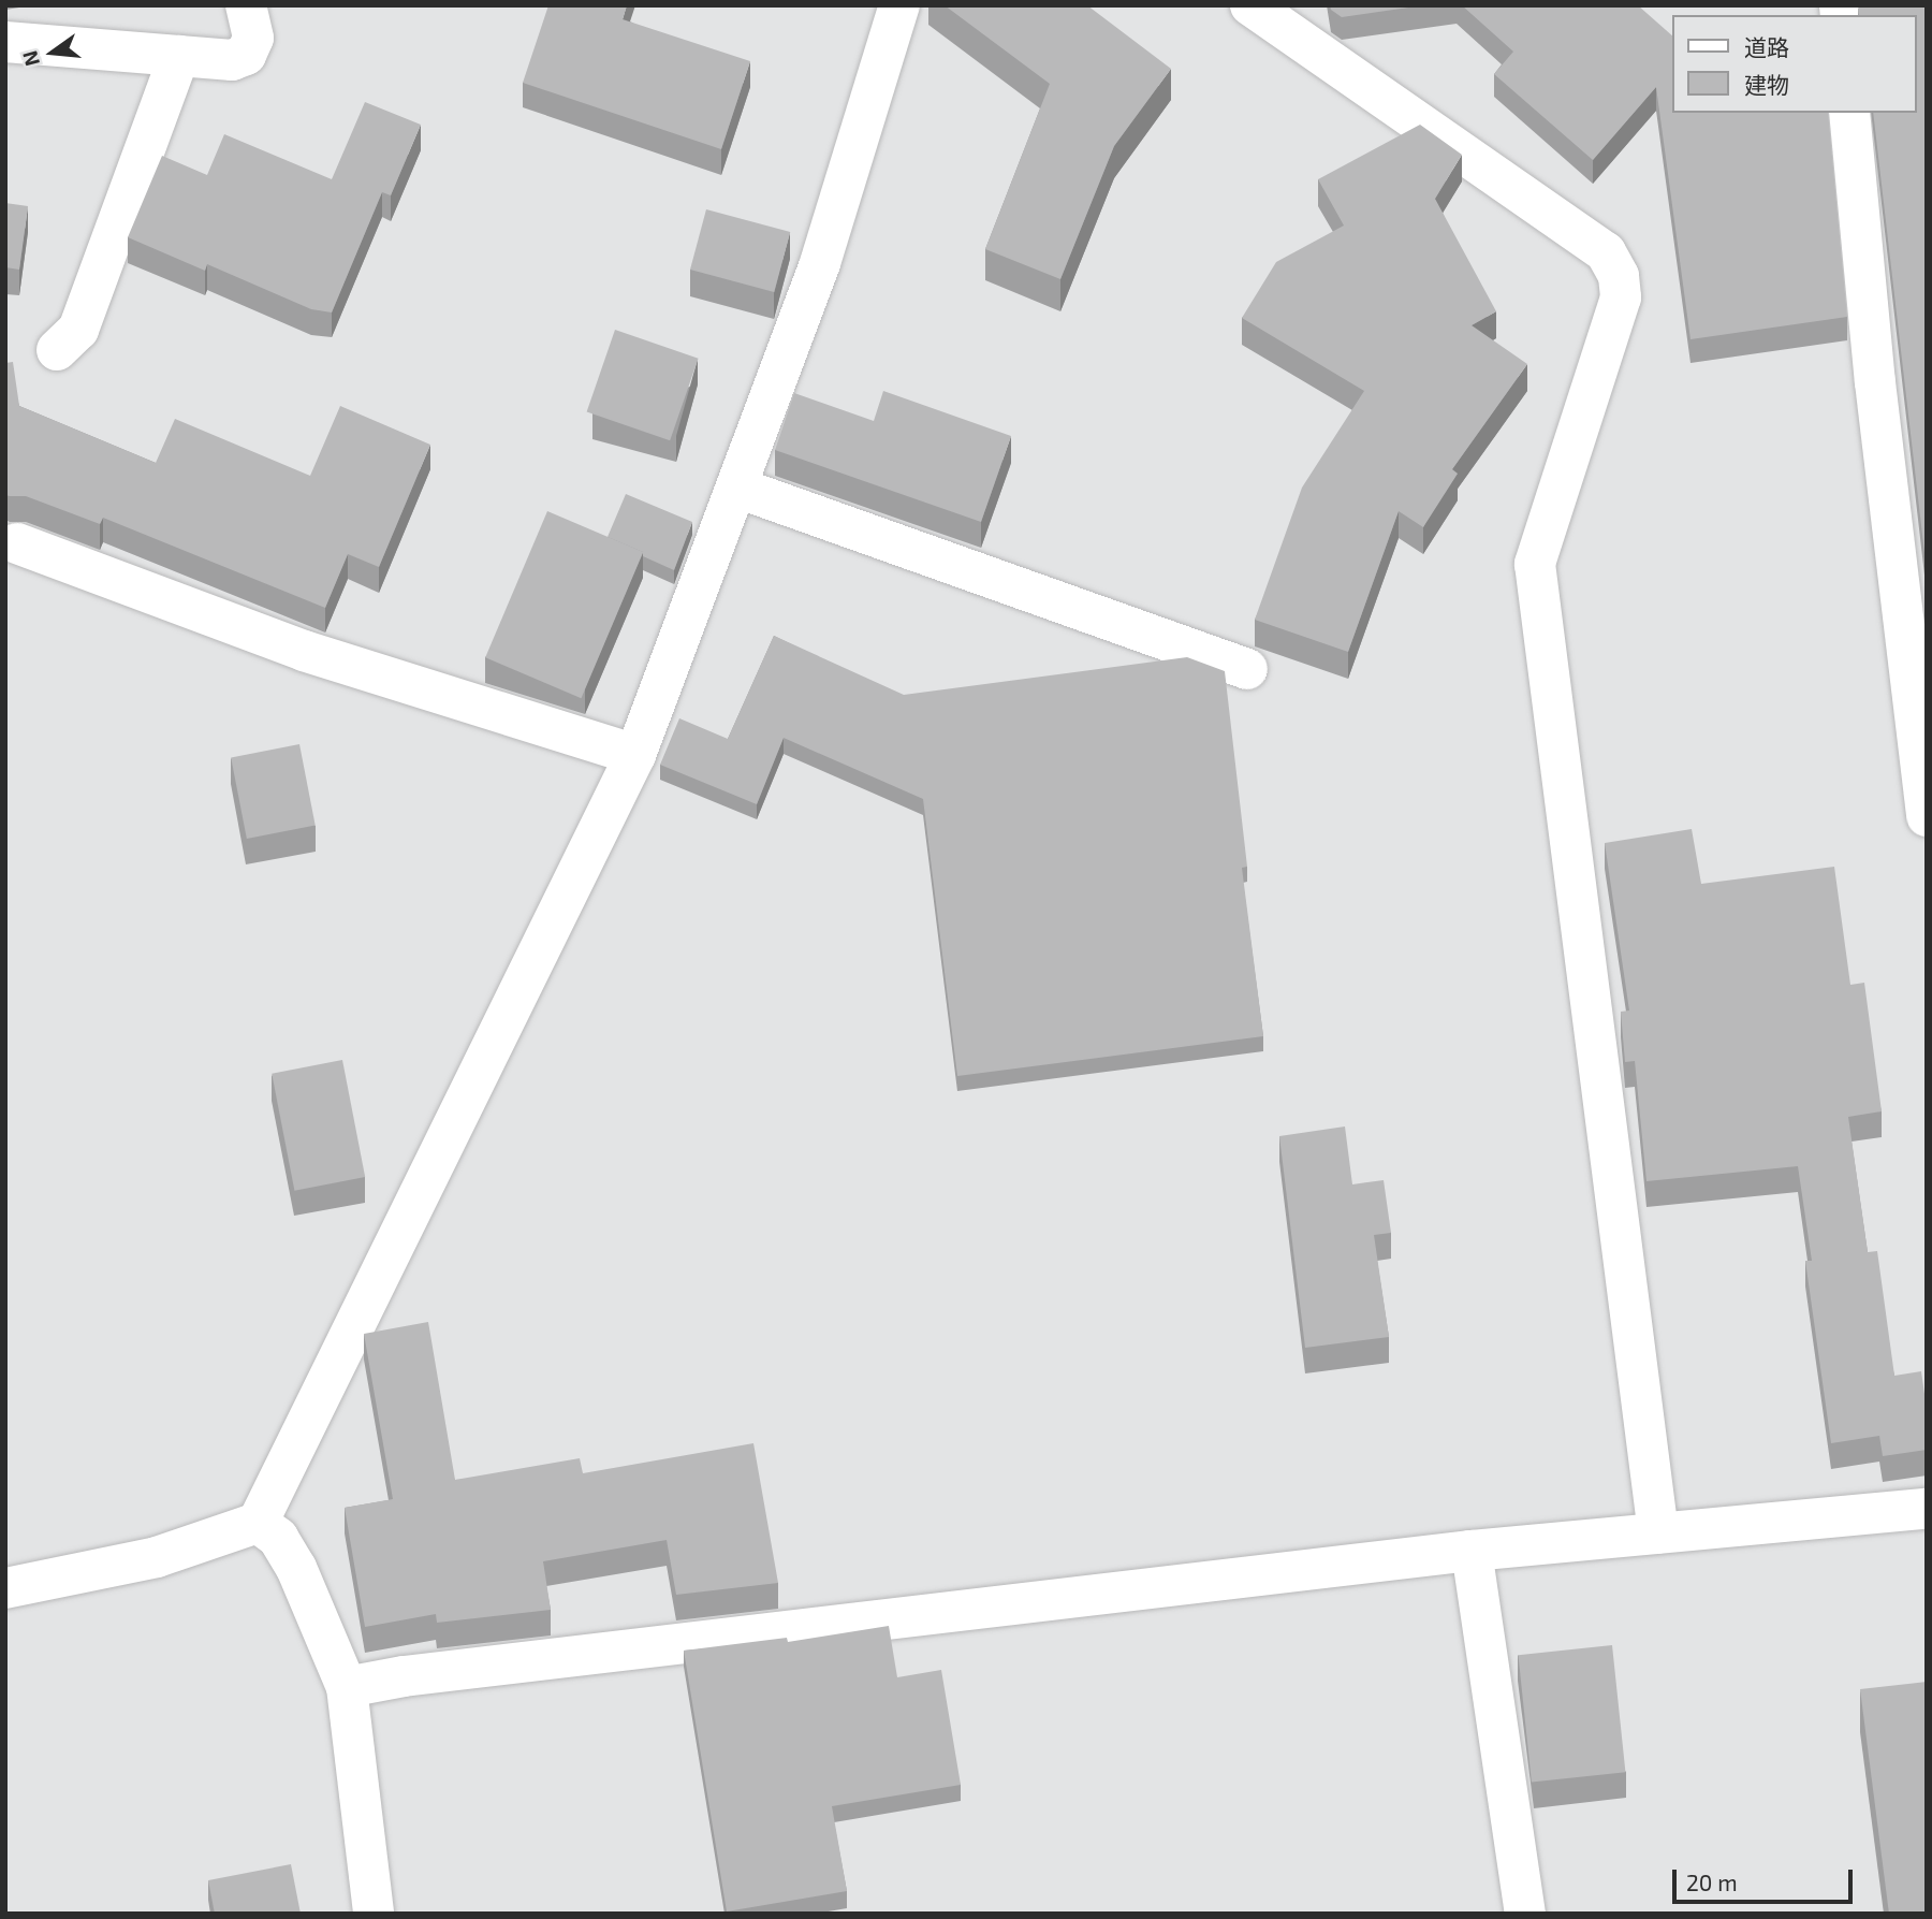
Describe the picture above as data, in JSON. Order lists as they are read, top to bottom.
{
  "legend": ["道路", "建物"],
  "scale_bar": "20 m",
  "north": "left"
}
